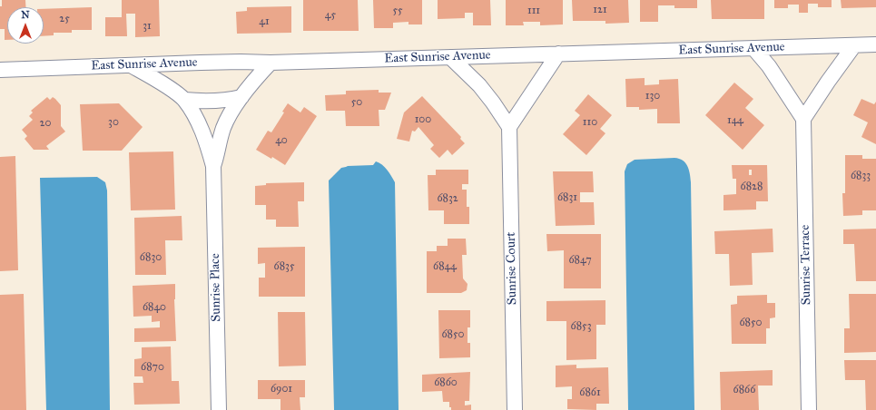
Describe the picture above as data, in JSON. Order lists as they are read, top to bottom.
{
  "streets": {
    "street": [
      "East Sunrise Avenue",
      "Sunrise Terrace",
      "Sunrise Court",
      "Sunrise Place"
    ]
  },
  "crossings": [
    ["East Sunrise Avenue", "Sunrise Place"]
  ],
  "house_numbers": [
    "121",
    "55",
    "111",
    "45",
    "25",
    "41",
    "31",
    "130",
    "50",
    "100",
    "144",
    "30",
    "110",
    "20",
    "40",
    "6833",
    "6828",
    "6831",
    "6832",
    "6830",
    "6847",
    "6835",
    "6844",
    "6840",
    "6850",
    "6853",
    "6850",
    "6870",
    "6860",
    "6901",
    "6866",
    "6861"
  ],
  "north": "top"
}
